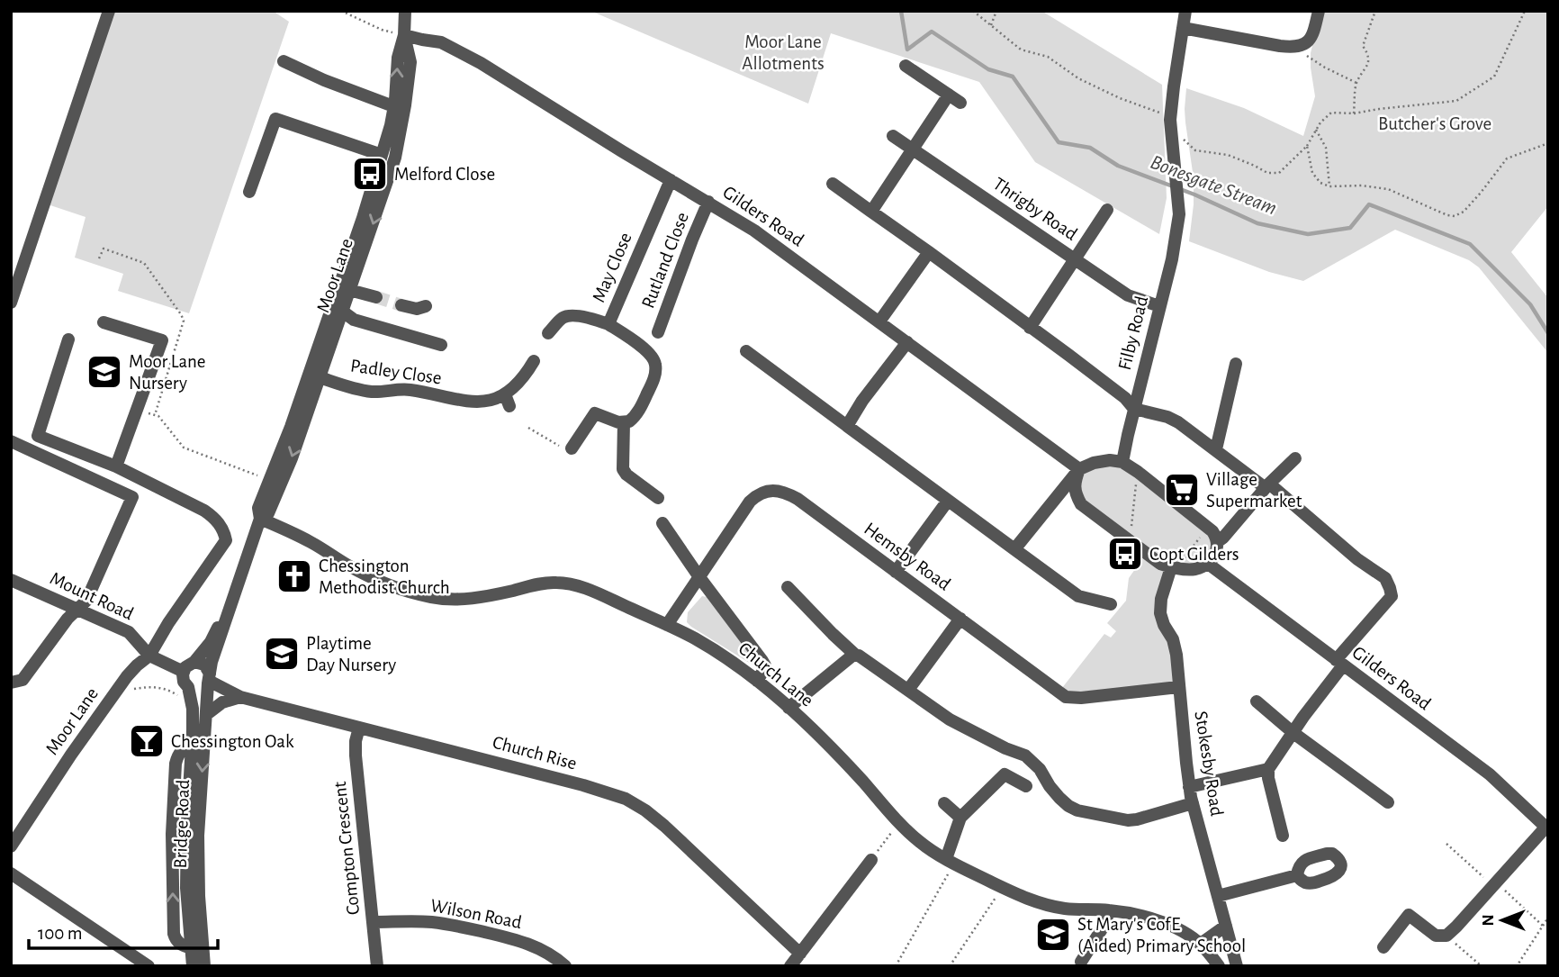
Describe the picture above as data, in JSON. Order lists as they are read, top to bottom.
{
  "streets": {
    "street": [
      "Thrigby Road",
      "Gilders Road",
      "Rutland Close",
      "May Close",
      "Moor Lane",
      "Filby Road",
      "Padley Close",
      "Hemsby Road",
      "Mount Road",
      "Church Lane",
      "Church Rise",
      "Stokesby Road",
      "Bridge Road",
      "Compton Crescent",
      "Wilson Road"
    ]
  },
  "crossings": [
    ["Thrigby Road", "Filby Road"],
    ["Gilders Road", "Rutland Close"],
    ["Gilders Road", "May Close"],
    ["Gilders Road", "Moor Lane"],
    ["Moor Lane", "Padley Close"],
    ["Moor Lane", "Mount Road"],
    ["Moor Lane", "Church Lane"],
    ["Moor Lane", "Church Rise"],
    ["Moor Lane", "Bridge Road"],
    ["Hemsby Road", "Church Lane"],
    ["Hemsby Road", "Stokesby Road"],
    ["Church Rise", "Bridge Road"],
    ["Church Rise", "Compton Crescent"],
    ["Compton Crescent", "Wilson Road"]
  ],
  "water": ["Bonesgate Stream"],
  "parks": ["Moor Lane Allotments", "Butcher's Grove"],
  "places": {
    "bus stop": ["Melford Close", "Copt Gilders"],
    "school or university": ["Moor Lane Nursery", "Playtime Day Nursery", "St Mary's CofE (Aided) Primary School"],
    "supermarket": ["Village Supermarket"],
    "church": ["Chessington Methodist Church"],
    "bar": ["Chessington Oak"]
  },
  "scale_bar": "100 m",
  "north": "left"
}
